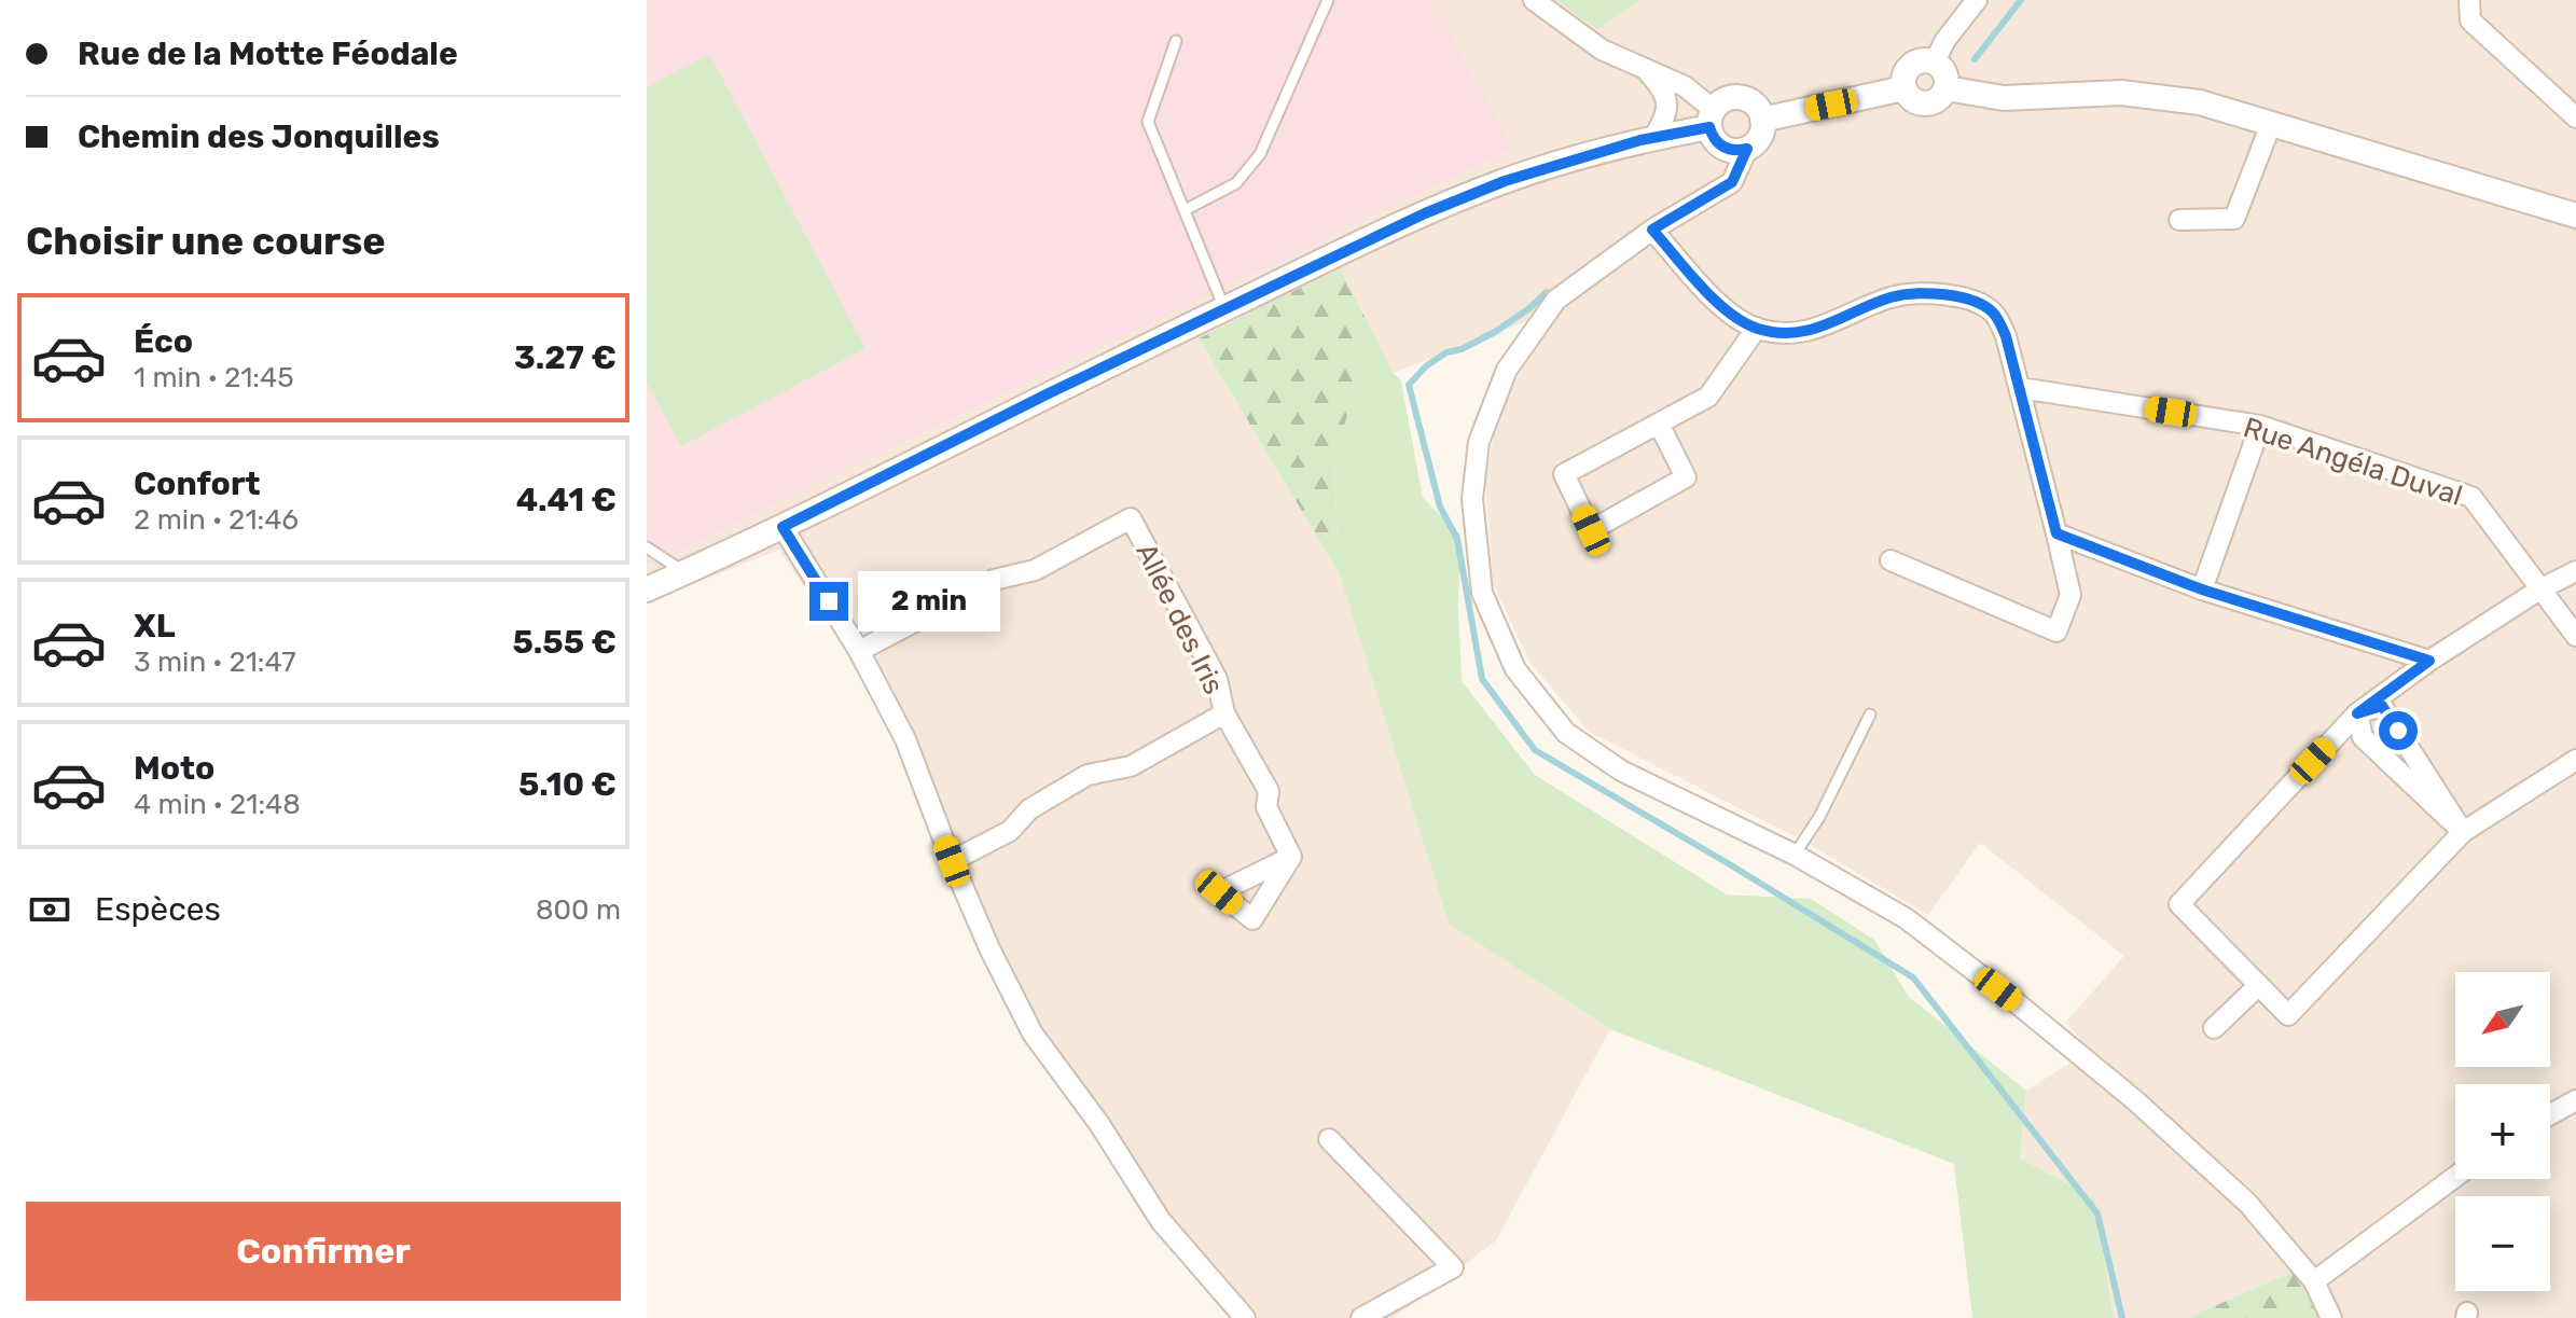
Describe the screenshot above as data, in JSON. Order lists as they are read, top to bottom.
{
  "streets": {
    "street": ["Rue Angéla Duval", "Allée des Iris"]
  },
  "north": "bottom left",
  "page": {
    "banner": ["Rue de la Motte Féodale", "Chemin des Jonquilles"],
    "heading": "Choisir une course",
    "list": [
      {
        "name": "Éco",
        "note": "1 min · 21:45",
        "value": "3.27 €"
      },
      {
        "name": "Confort",
        "note": "2 min · 21:46",
        "value": "4.41 €"
      },
      {
        "name": "XL",
        "note": "3 min · 21:47",
        "value": "5.55 €"
      },
      {
        "name": "Moto",
        "note": "4 min · 21:48",
        "value": "5.10 €"
      }
    ],
    "bubble": "2 min",
    "pay": ["Espèces", "800 m"],
    "map_buttons": ["+", "−"],
    "buttons": "Confirmer"
  }
}
